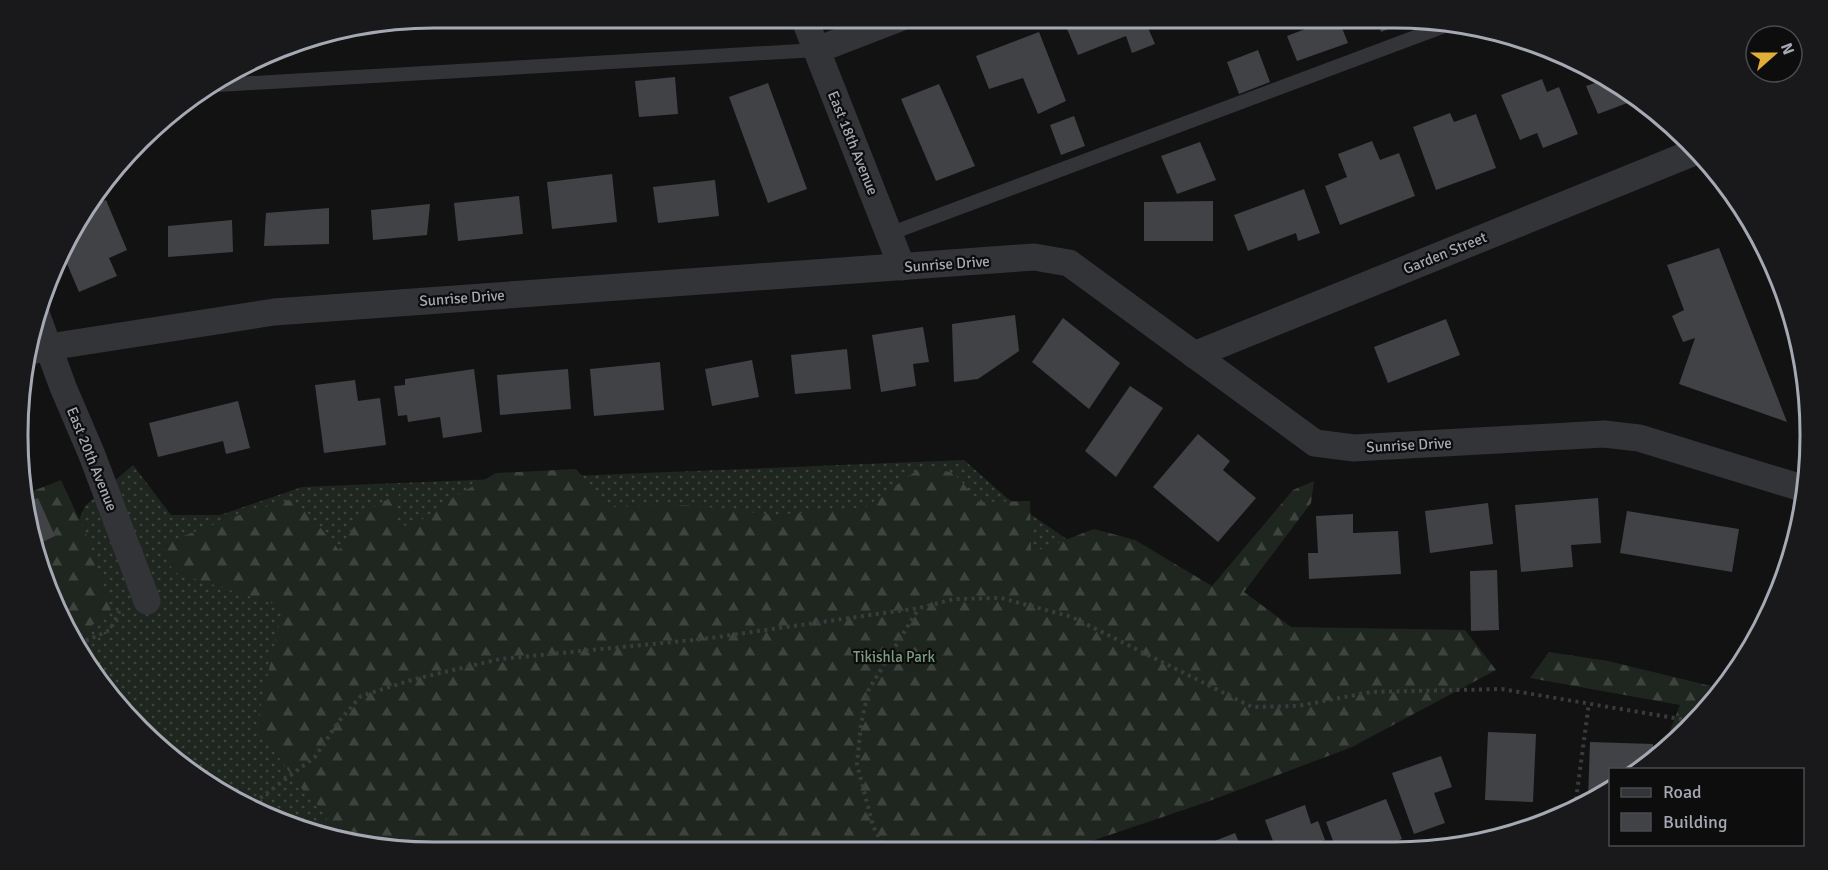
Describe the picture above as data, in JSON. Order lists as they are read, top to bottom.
{
  "streets": {
    "street": [
      "East 18th Avenue",
      "Garden Street",
      "Sunrise Drive",
      "East 20th Avenue"
    ]
  },
  "crossings": [
    ["East 18th Avenue", "Sunrise Drive"],
    ["Garden Street", "Sunrise Drive"],
    ["Sunrise Drive", "East 20th Avenue"]
  ],
  "parks": ["Tikishla Park"],
  "legend": ["Road", "Building"],
  "north": "right"
}
